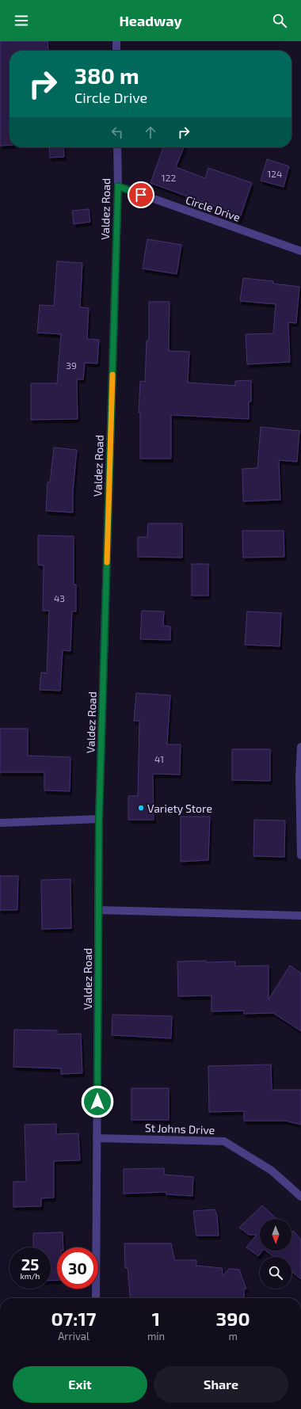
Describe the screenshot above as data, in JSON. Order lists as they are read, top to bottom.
{
  "streets": {
    "street": ["Circle Drive", "Valdez Road", "St Johns Drive"]
  },
  "crossings": [
    ["Circle Drive", "Valdez Road"],
    ["Valdez Road", "St Johns Drive"]
  ],
  "places": ["Variety Store"],
  "house_numbers": [
    "124",
    "122",
    "39",
    "43",
    "41"
  ],
  "north": "bottom",
  "page": {
    "header": "Headway",
    "turn": ["380 m", "Circle Drive"],
    "speed": "25 km/h",
    "limit": "30",
    "eta": [
      "07:17",
      "Arrival",
      "1",
      "min",
      "390",
      "m"
    ],
    "buttons": ["Exit", "Share"]
  }
}
